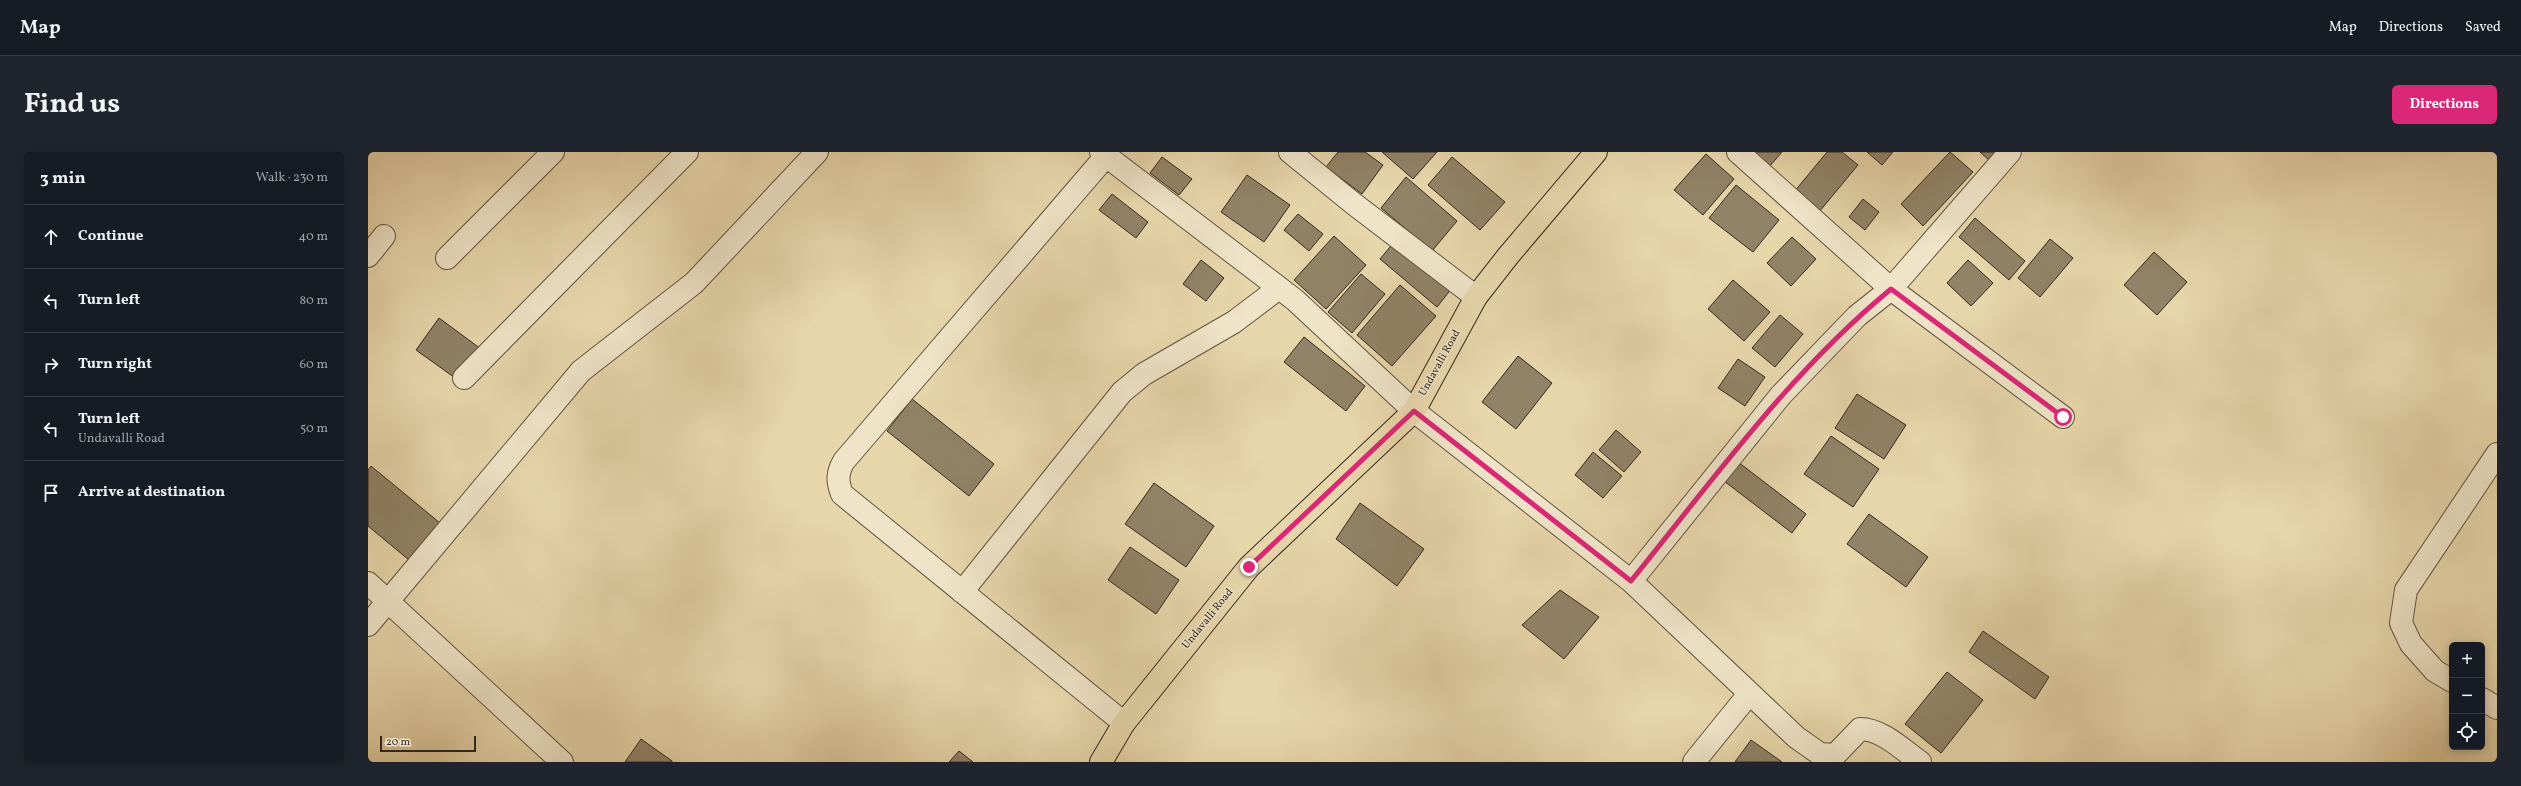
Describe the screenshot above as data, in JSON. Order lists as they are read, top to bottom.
{
  "streets": {
    "main road": ["Undavalli Road"]
  },
  "scale_bar": "20 m",
  "page": {
    "header": "Map",
    "nav": ["Map", "Directions", "Saved"],
    "title": "Find us",
    "buttons": "Directions",
    "heading": ["3 min", "Walk · 230 m"],
    "list": [
      ["Continue", "40 m"],
      ["Turn left", "80 m"],
      ["Turn right", "60 m"],
      ["Turn left", "Undavalli Road", "50 m"],
      "Arrive at destination"
    ],
    "map_buttons": ["+", "−"],
    "scale": "20 m"
  }
}
